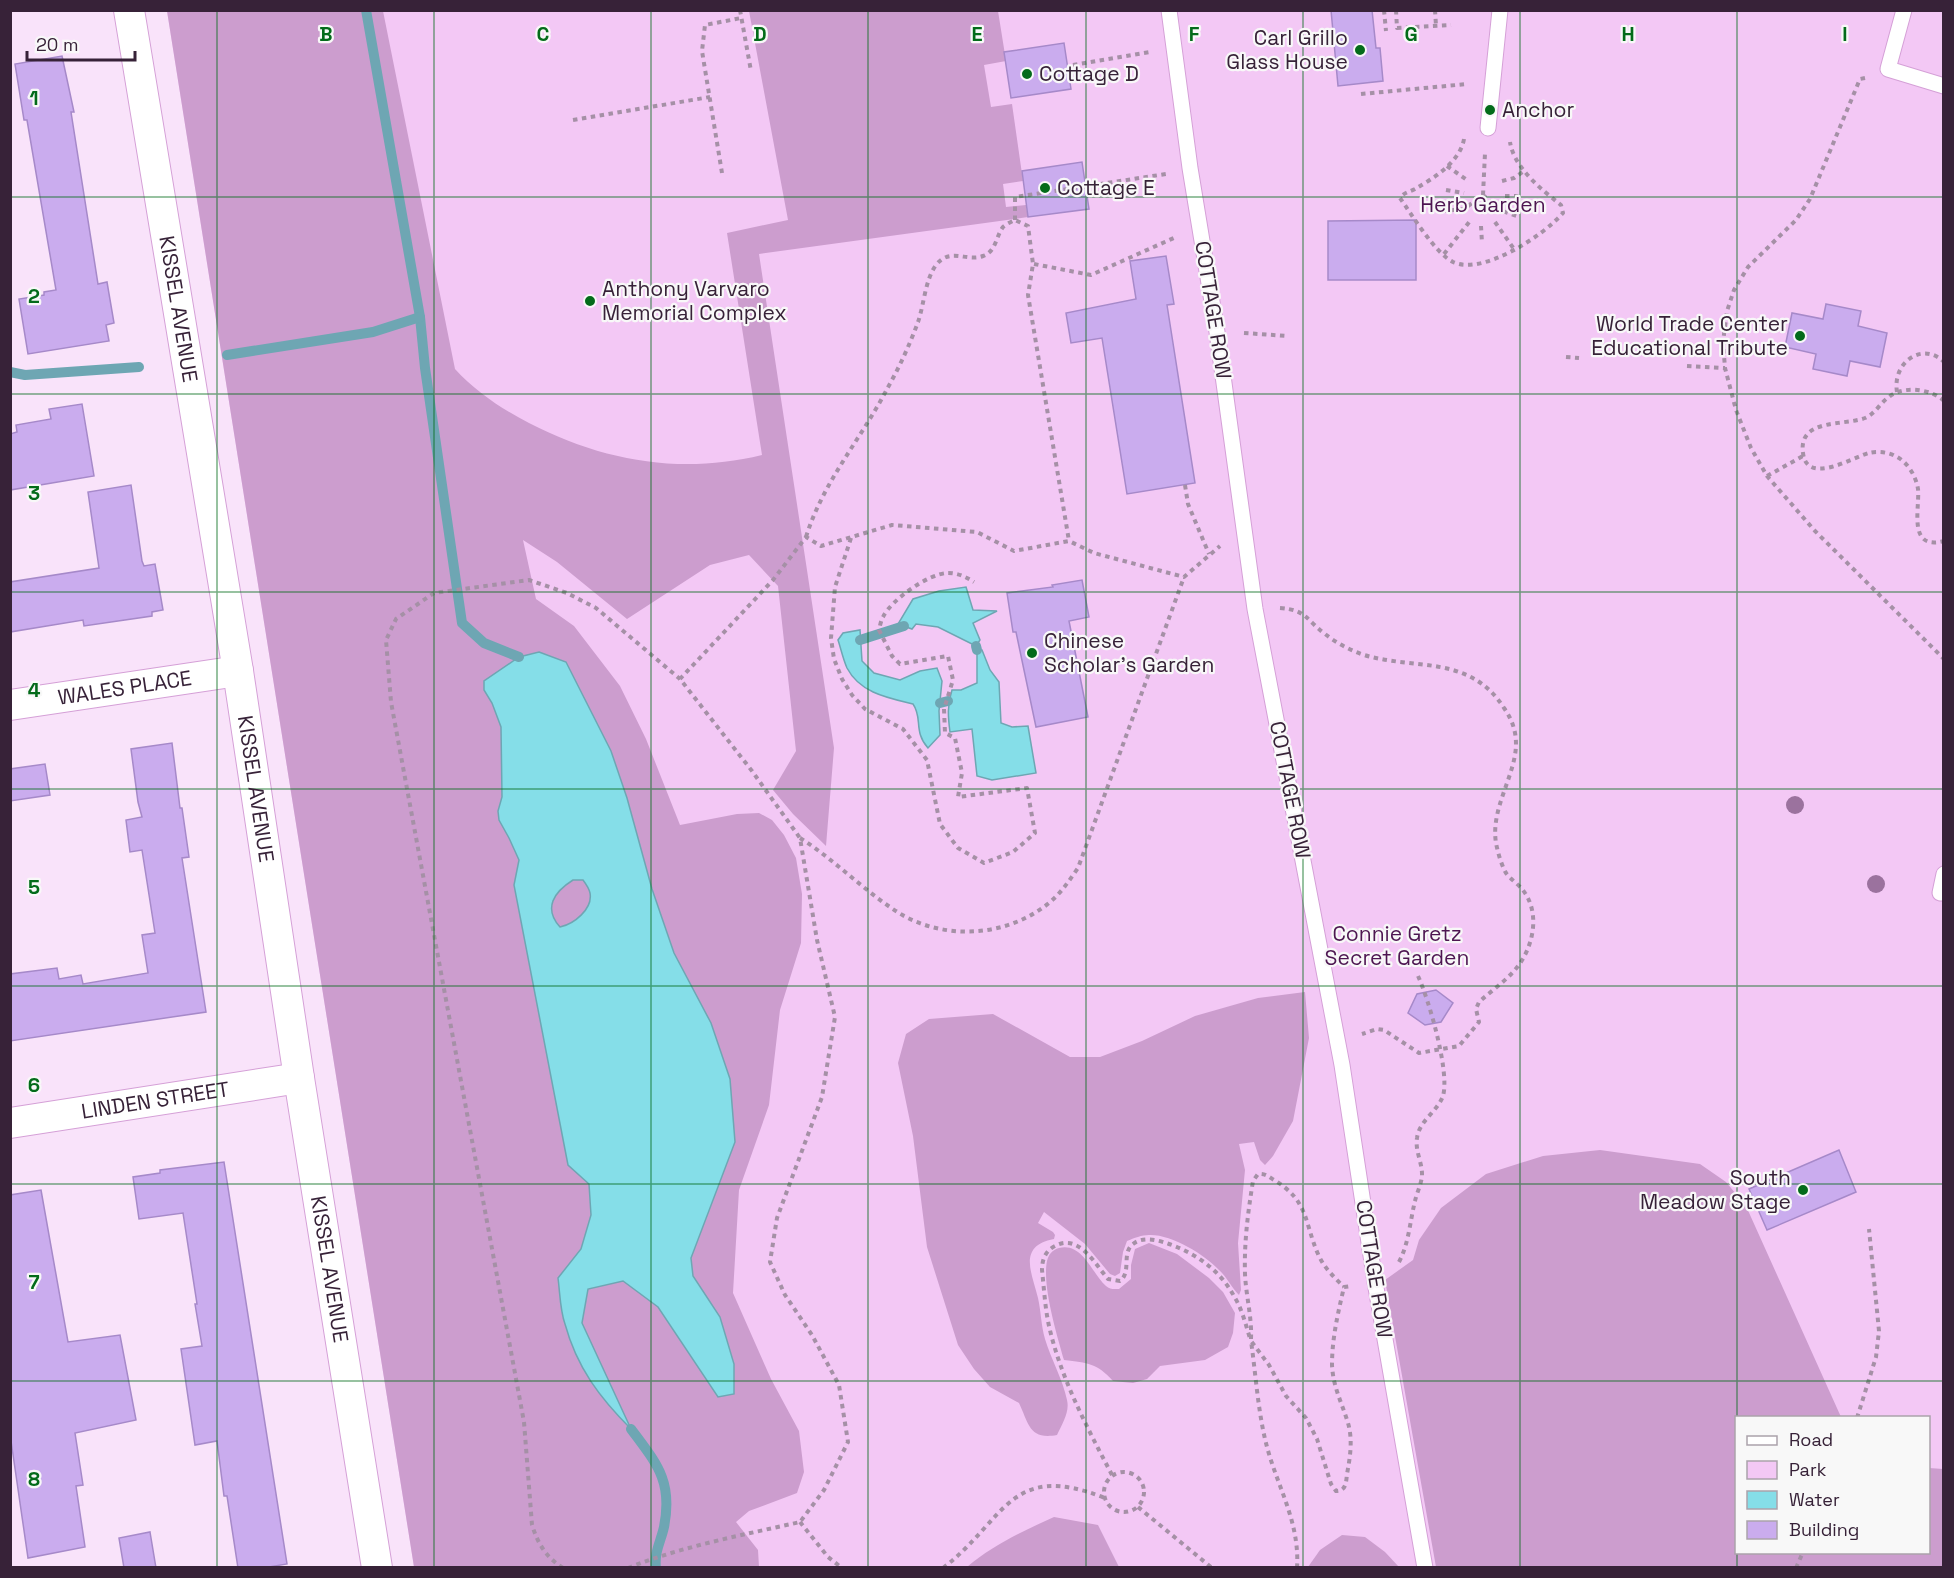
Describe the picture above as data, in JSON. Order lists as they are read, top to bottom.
{
  "streets": {
    "street": ["KISSEL AVENUE", "WALES PLACE", "LINDEN STREET"],
    "lane": ["COTTAGE ROW"]
  },
  "crossings": [
    ["KISSEL AVENUE", "WALES PLACE"],
    ["KISSEL AVENUE", "LINDEN STREET"]
  ],
  "parks": ["Herb Garden", "Connie Gretz Secret Garden"],
  "places": [
    "Carl Grillo Glass House",
    "Cottage D",
    "Anchor",
    "Cottage E",
    "Anthony Varvaro Memorial Complex",
    "World Trade Center Educational Tribute",
    "Chinese Scholar’s Garden",
    "South Meadow Stage"
  ],
  "legend": [
    "Road",
    "Park",
    "Water",
    "Building"
  ],
  "scale_bar": "20 m",
  "grid": {
    "columns": [
      "B",
      "C",
      "D",
      "E",
      "F",
      "G",
      "H",
      "I"
    ],
    "rows": [
      "1",
      "2",
      "3",
      "4",
      "5",
      "6",
      "7",
      "8"
    ]
  }
}
